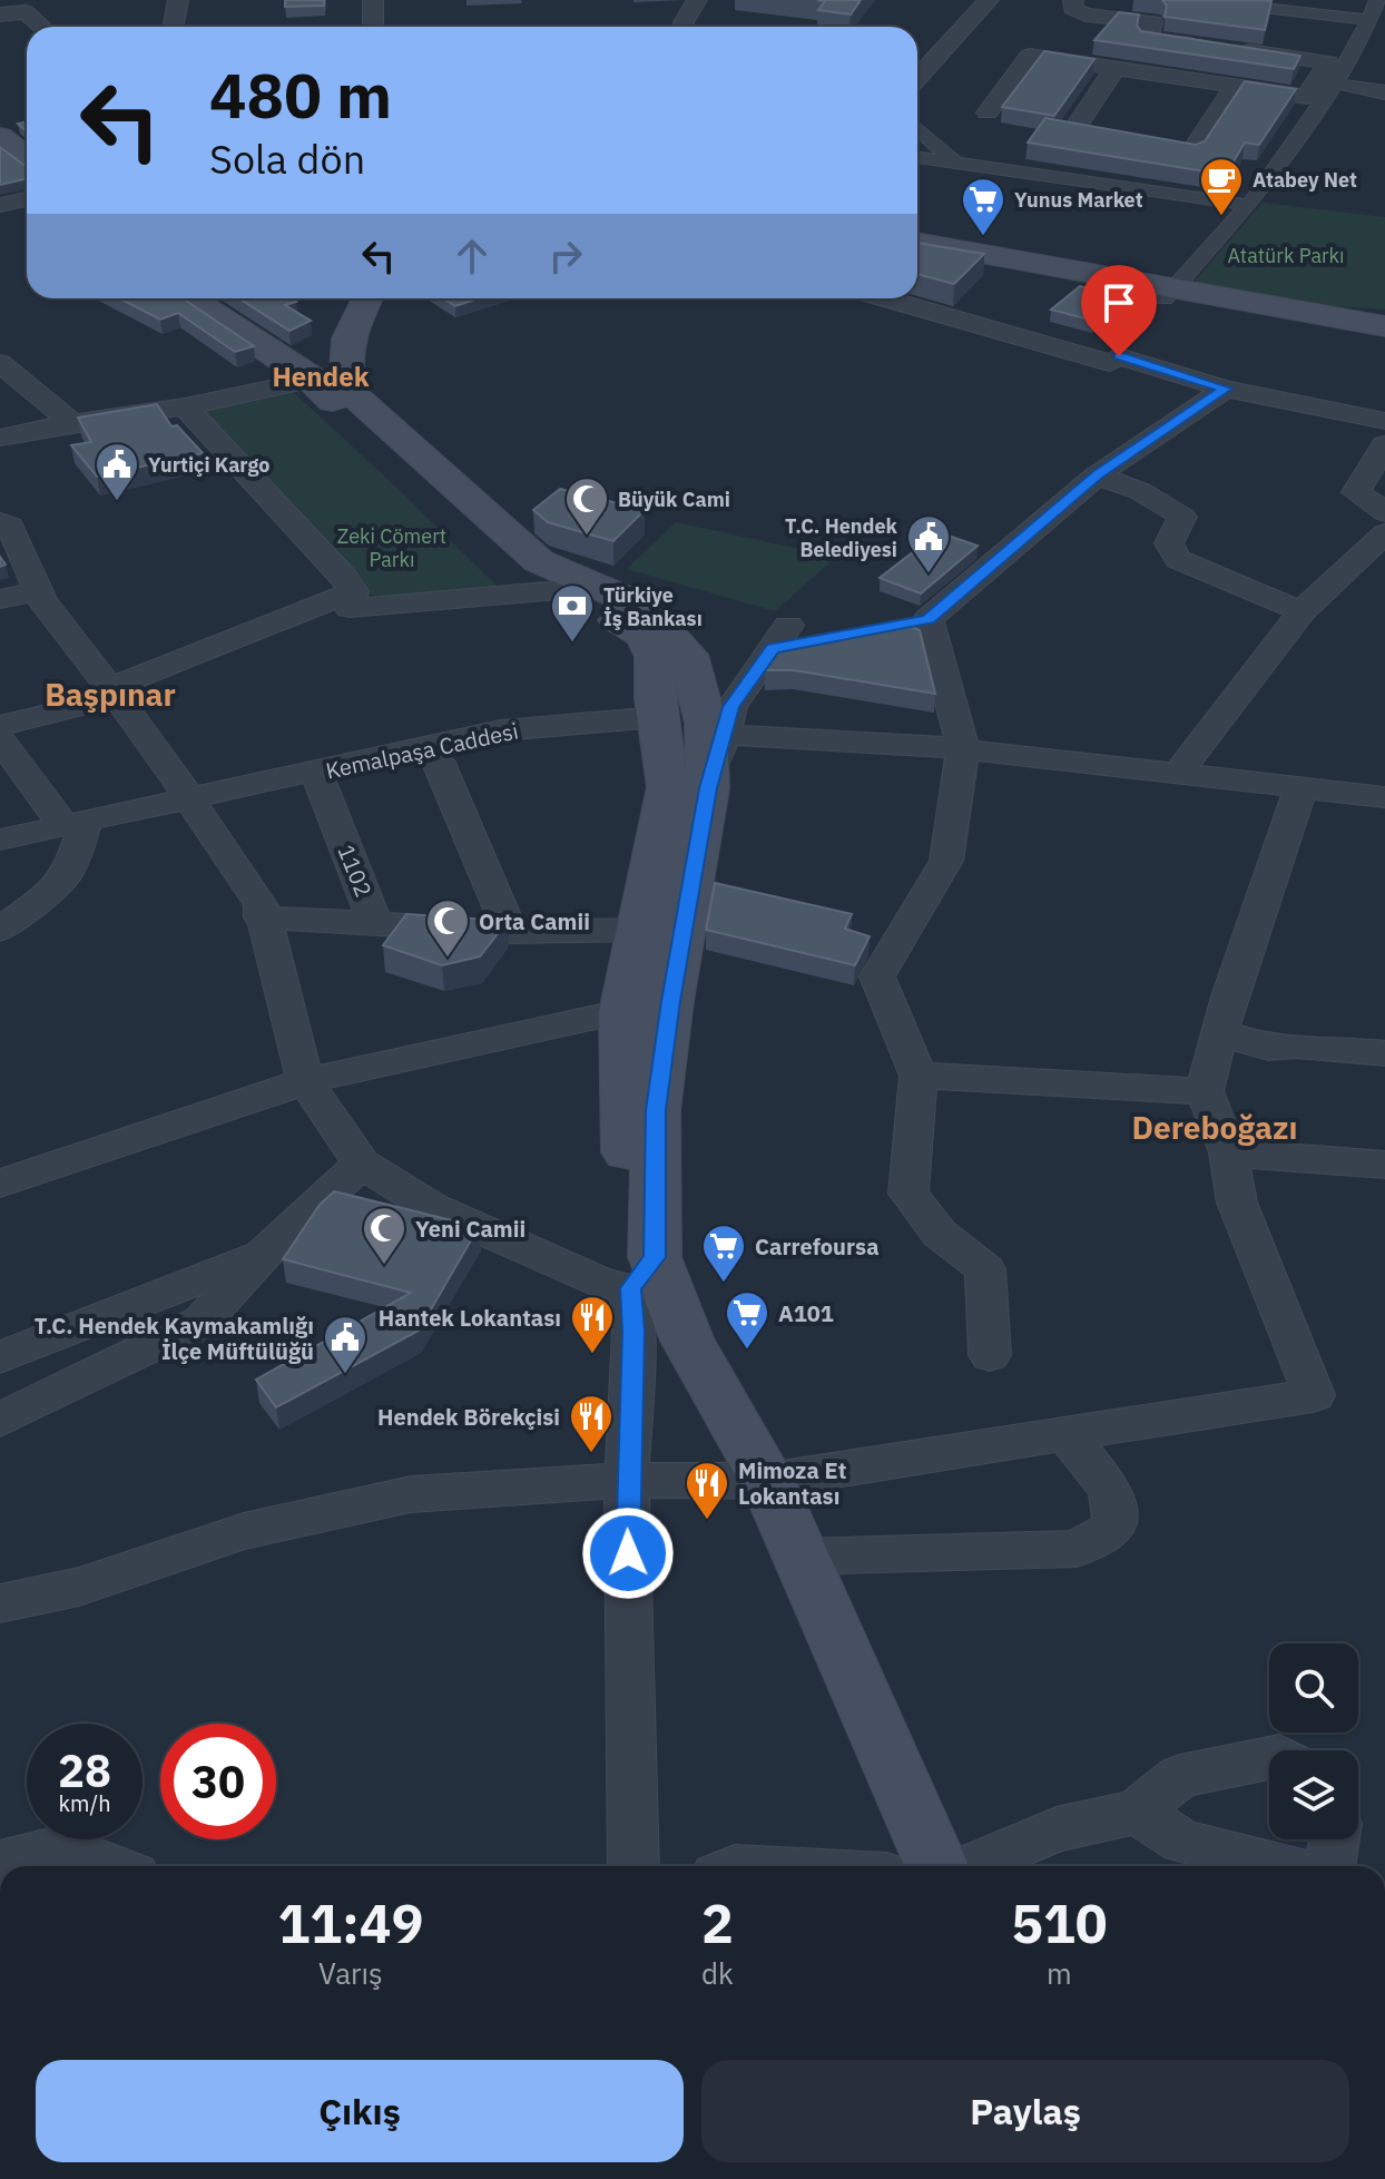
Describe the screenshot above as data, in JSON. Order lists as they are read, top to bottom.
{
  "streets": {
    "street": ["Kemalpaşa Caddesi", "1102"]
  },
  "crossings": [
    ["Kemalpaşa Caddesi", "1102"]
  ],
  "districts": ["Hendek", "Başpınar", "Dereboğazı"],
  "parks": ["Atatürk Parkı", "Zeki Cömert Parkı"],
  "places": {
    "cafe": ["Atabey Net"],
    "supermarket": ["Yunus Market", "Carrefoursa", "A101"],
    "public building": ["Yurtiçi Kargo", "T.C. Hendek Belediyesi", "T.C. Hendek Kaymakamlığı İlçe Müftülüğü"],
    "mosque": ["Büyük Cami", "Orta Camii", "Yeni Camii"],
    "bank": ["Türkiye İş Bankası"],
    "restaurant": ["Hantek Lokantası", "Hendek Börekçisi", "Mimoza Et Lokantası"]
  },
  "page": {
    "turn": ["480 m", "Sola dön"],
    "speed": "28 km/h",
    "limit": "30",
    "eta": [
      "11:49",
      "Varış",
      "2",
      "dk",
      "510",
      "m"
    ],
    "buttons": ["Çıkış", "Paylaş"]
  }
}
